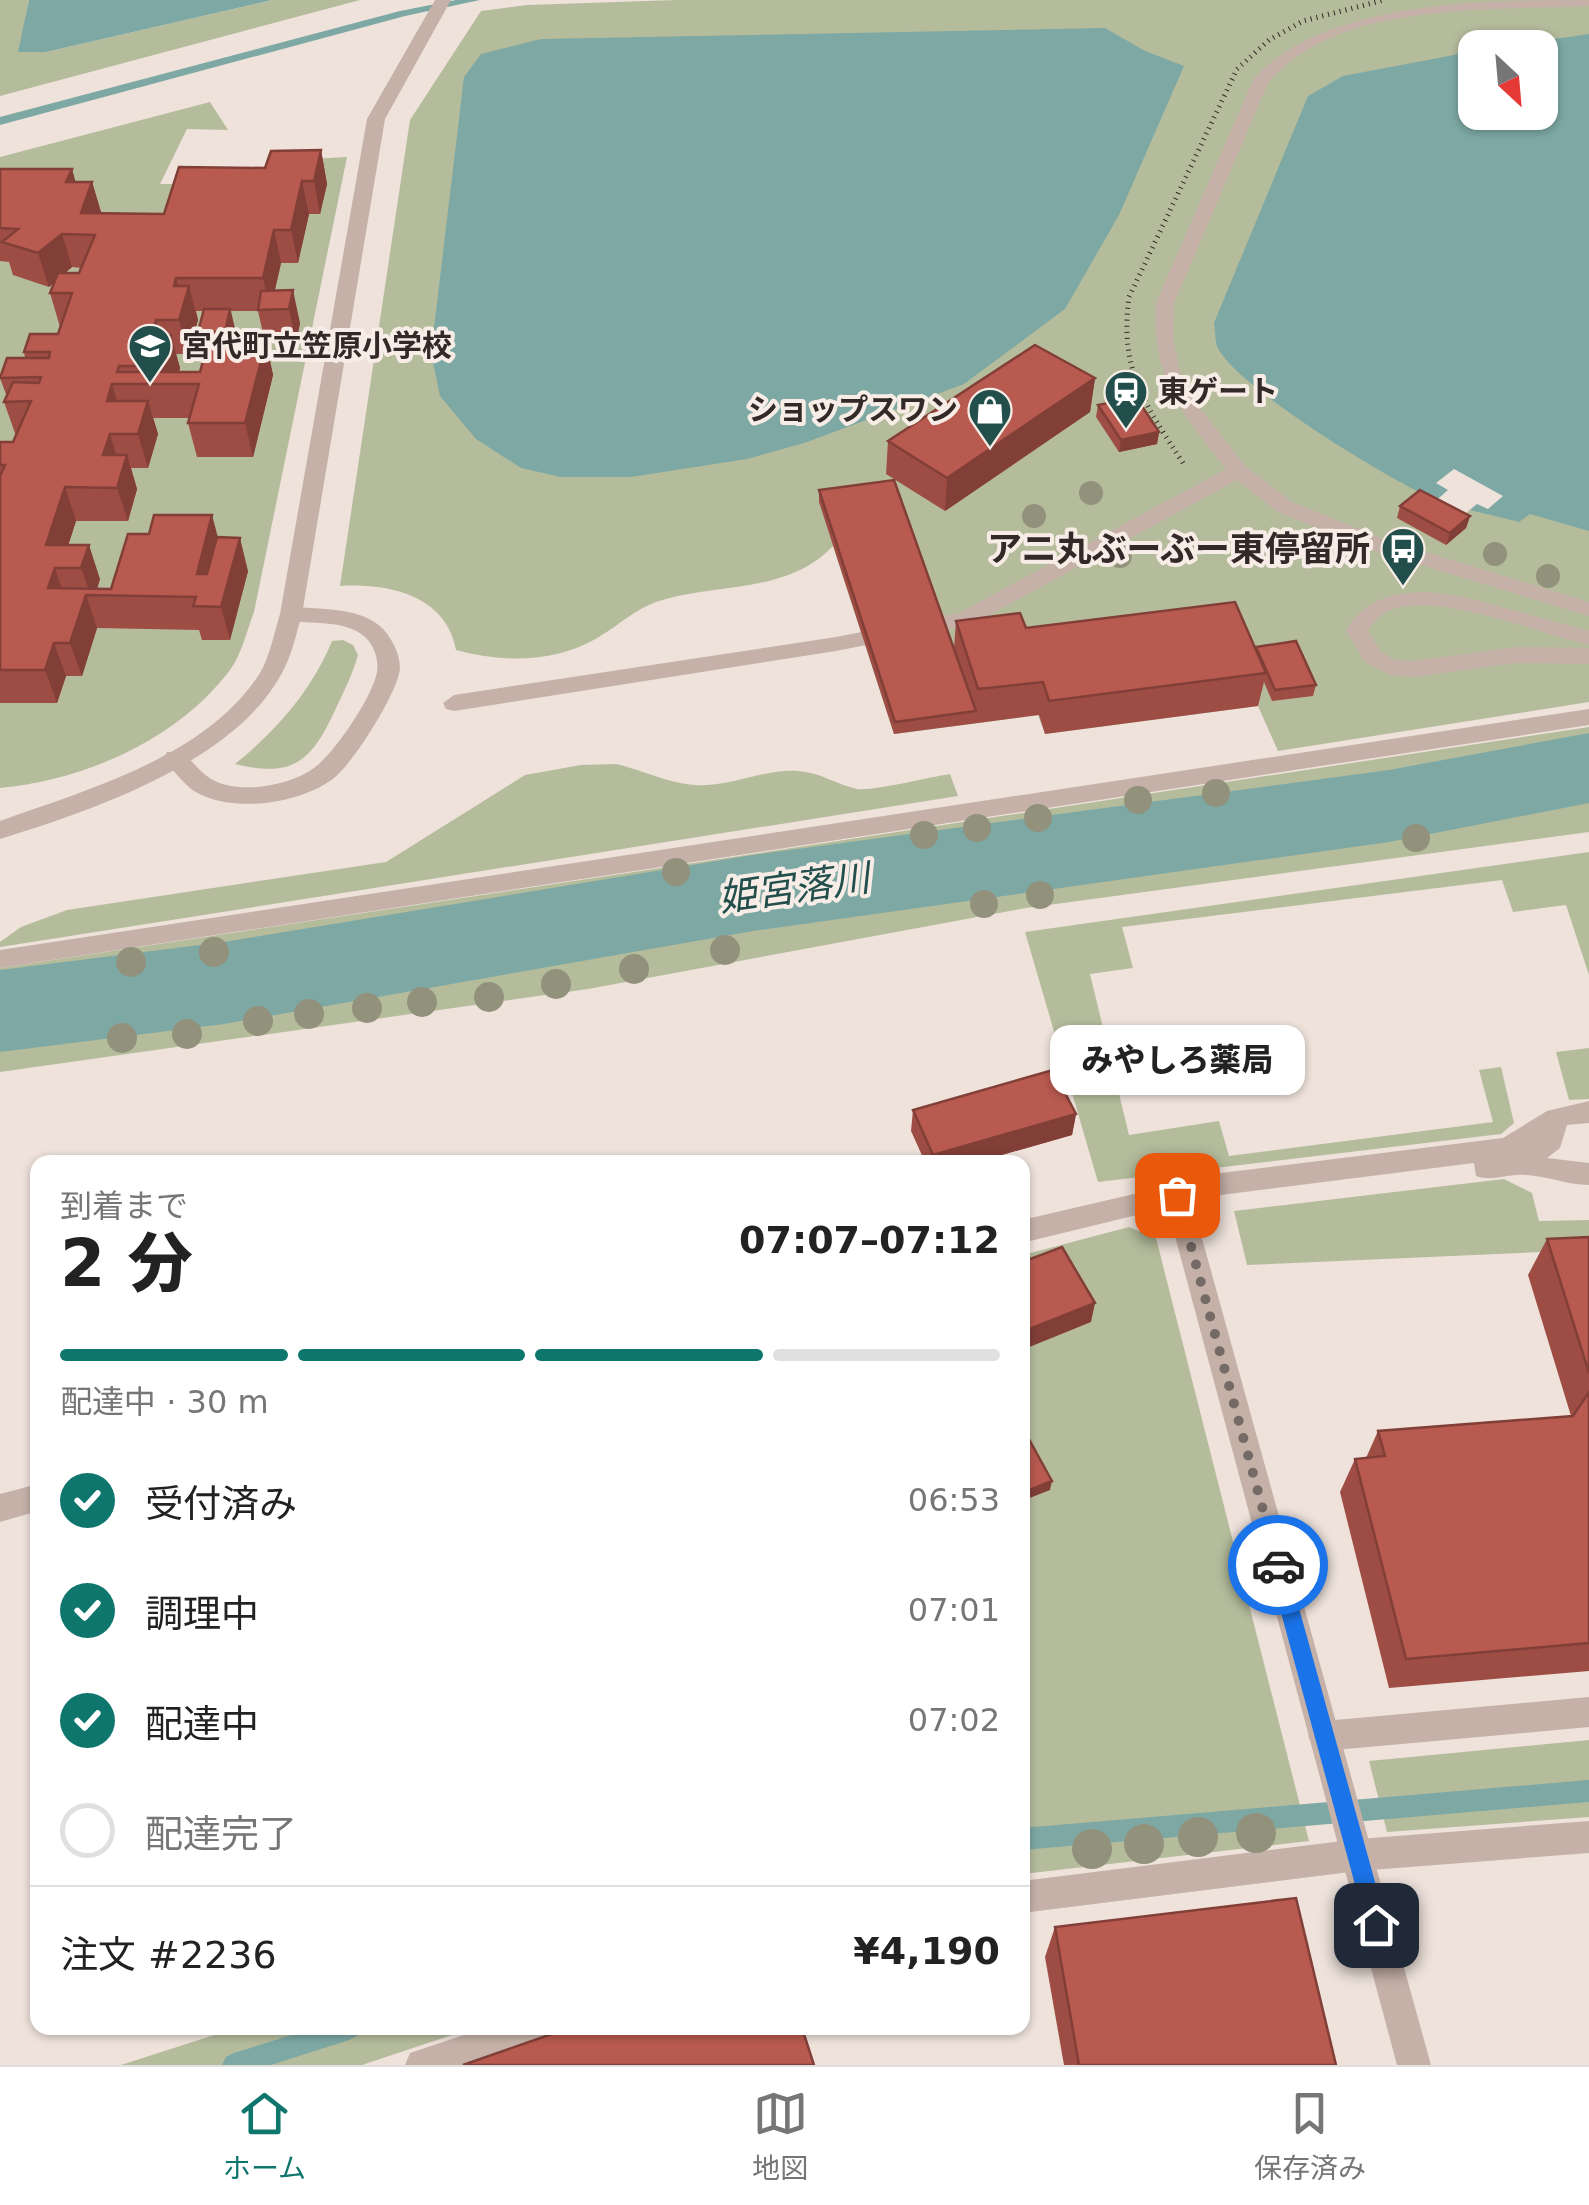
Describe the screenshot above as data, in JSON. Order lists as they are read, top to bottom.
{
  "water": ["姫宮落川"],
  "places": {
    "school or university": ["宮代町立笠原小学校"],
    "station": ["東ゲート"],
    "shop": ["ショップスワン"],
    "bus stop": ["アニ丸ぶーぶー東停留所"],
    "other": ["みやしろ薬局"]
  },
  "north": "bottom right",
  "page": {
    "bubble": "みやしろ薬局",
    "heading": ["2 分", "到着まで", "07:07–07:12"],
    "panel": ["注文 #2236", "¥4,190"],
    "bar": "配達中 · 30 m",
    "list": [
      ["受付済み", "06:53"],
      ["調理中", "07:01"],
      ["配達中", "07:02"],
      "配達完了"
    ],
    "tabs": ["ホーム", "地図", "保存済み"]
  }
}
